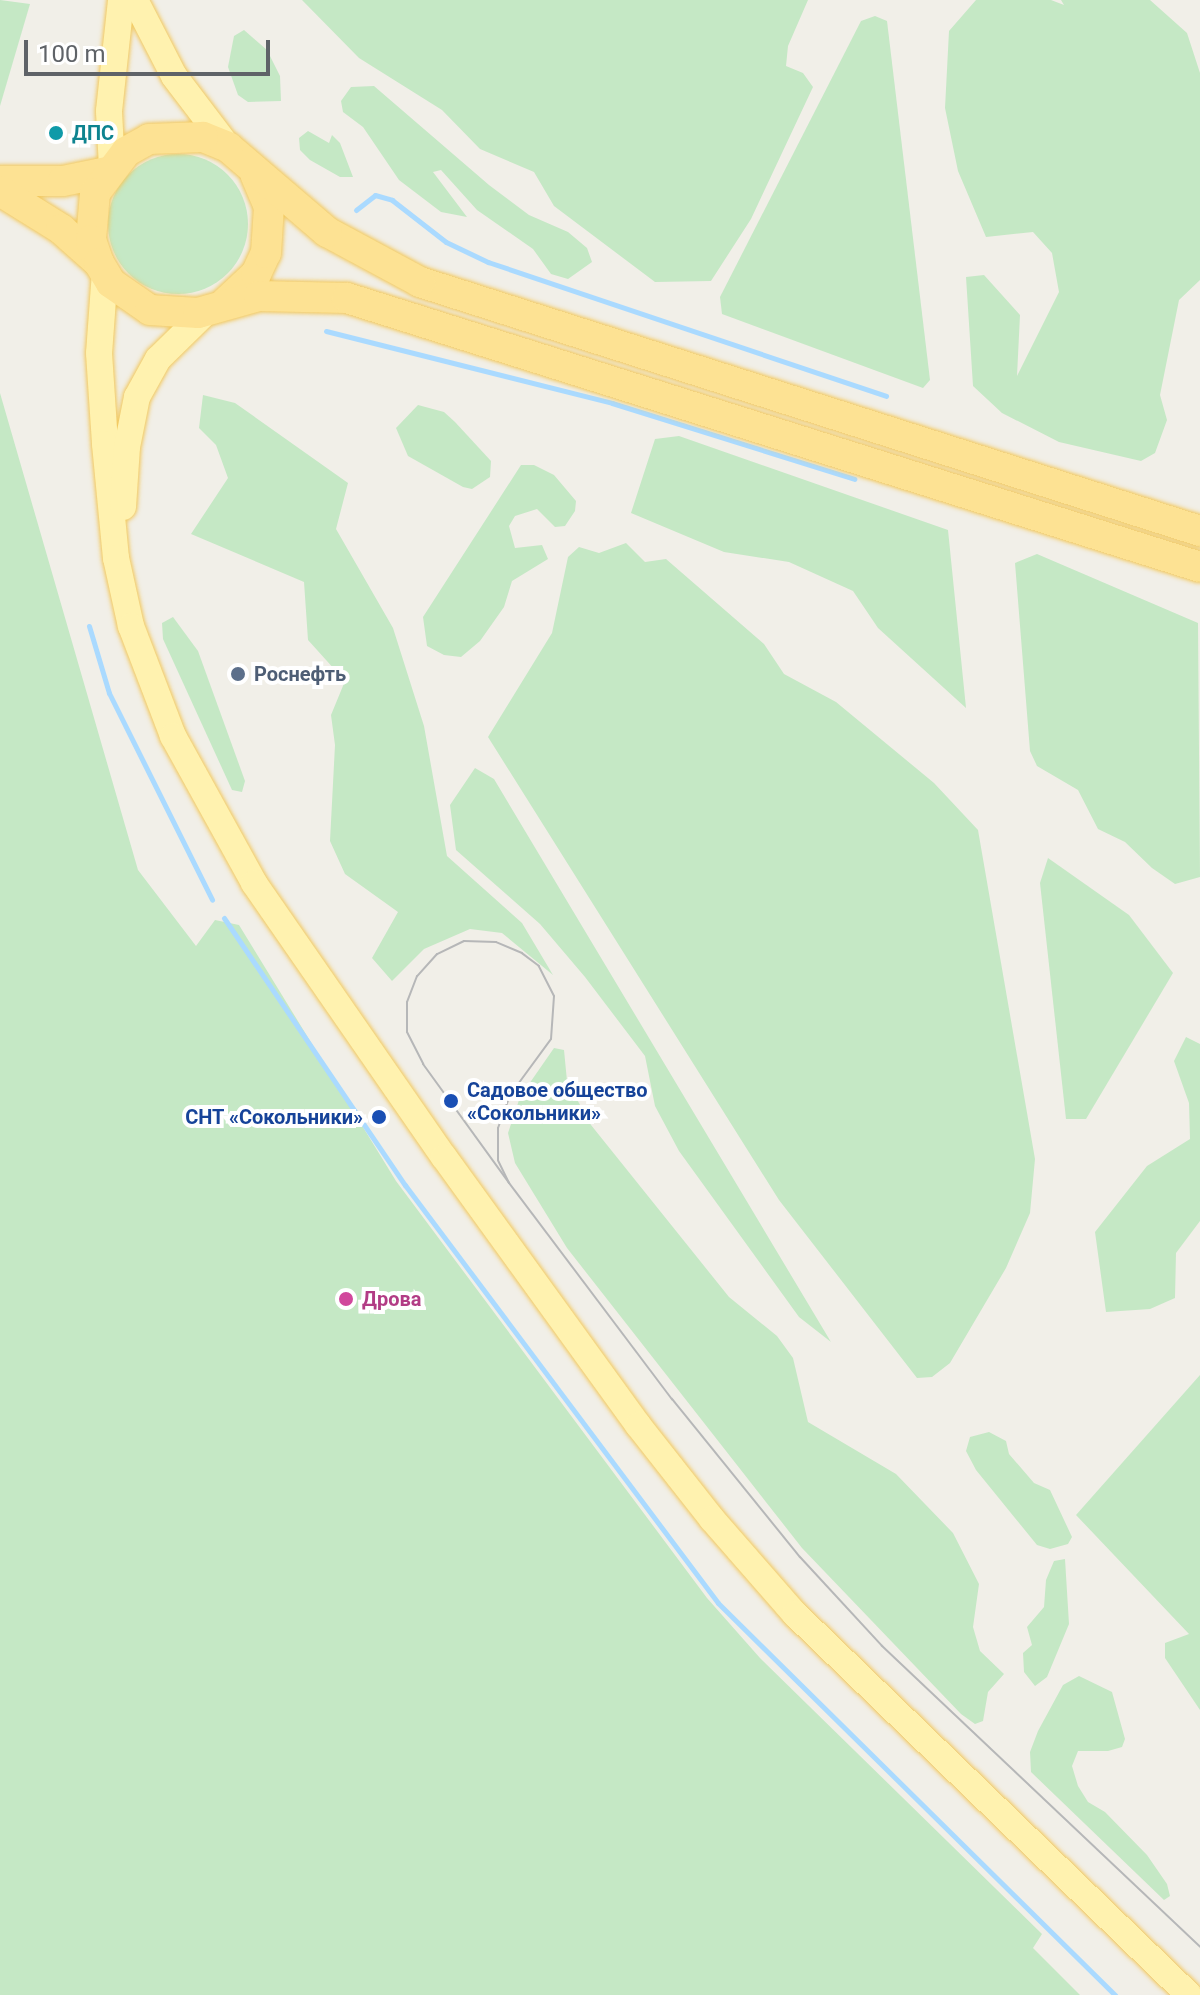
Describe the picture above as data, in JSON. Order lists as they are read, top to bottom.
{
  "places": [
    "ДПС",
    "Роснефть",
    "Садовое общество «Сокольники»",
    "СНТ «Сокольники»",
    "Дрова"
  ],
  "scale_bar": "100 m"
}
